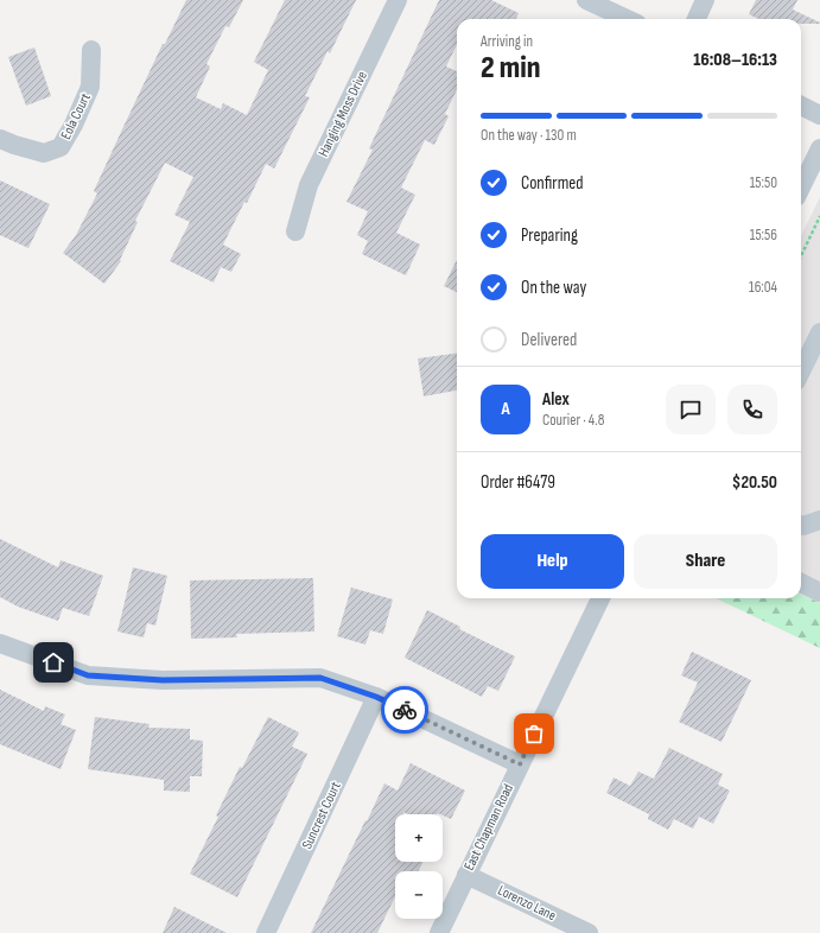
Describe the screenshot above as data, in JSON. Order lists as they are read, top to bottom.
{
  "streets": {
    "street": [
      "Hanging Moss Drive",
      "Eola Court",
      "Suncrest Court",
      "East Chapman Road",
      "Lorenzo Lane"
    ]
  },
  "crossings": [
    ["East Chapman Road", "Lorenzo Lane"]
  ],
  "page": {
    "heading": ["2 min", "Arriving in", "16:08–16:13"],
    "panel": [
      "Alex",
      "Courier · 4.8",
      "Order #6479",
      "$20.50"
    ],
    "bar": "On the way · 130 m",
    "list": [
      ["Confirmed", "15:50"],
      ["Preparing", "15:56"],
      ["On the way", "16:04"],
      "Delivered"
    ],
    "round": "A",
    "buttons": ["Help", "Share"],
    "map_buttons": ["+", "−"]
  }
}
